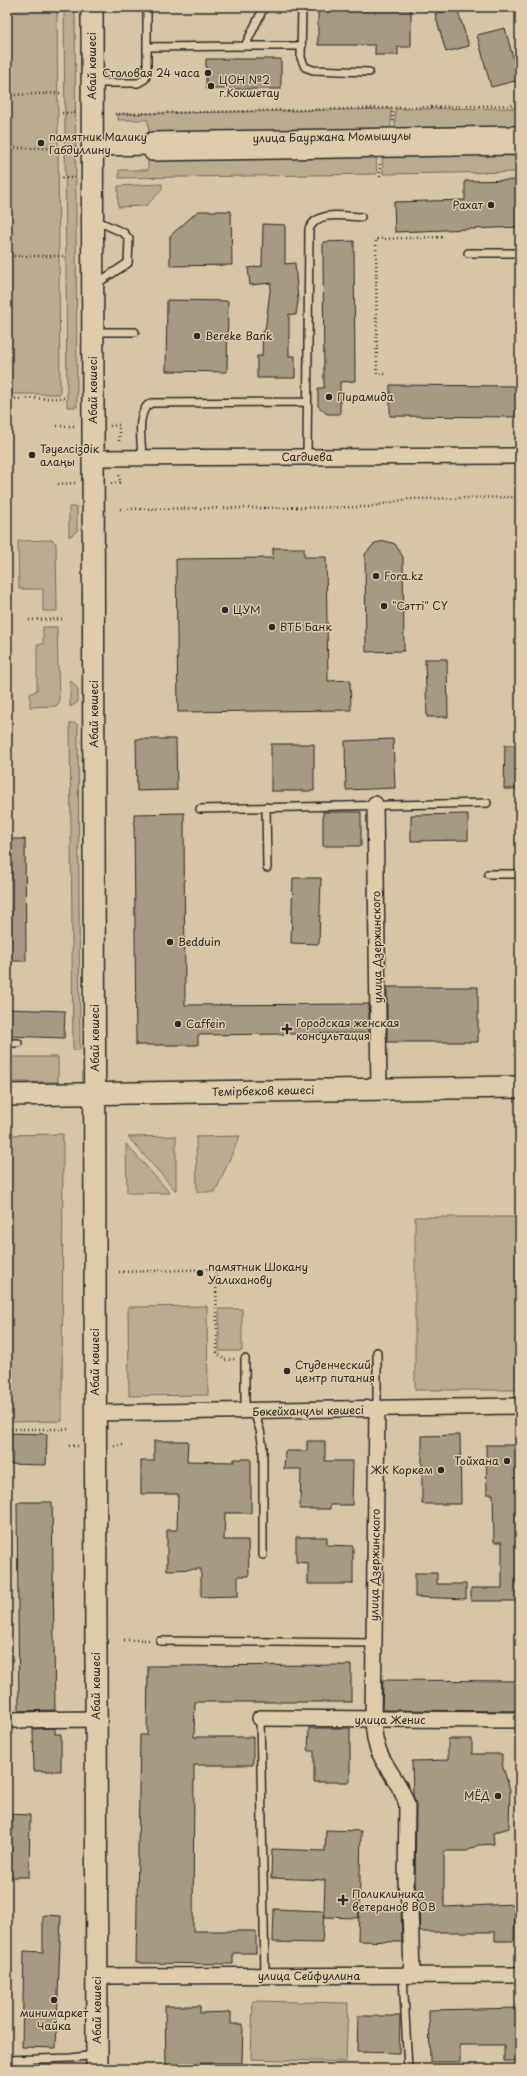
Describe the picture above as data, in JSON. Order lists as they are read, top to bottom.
{
  "streets": {
    "street": [
      "Абай көшесі",
      "улица Бауржана Момышулы",
      "Сагдиева",
      "улица Дзержинского",
      "Темірбеков көшесі",
      "Бөкейханұлы көшесі",
      "улица Женис",
      "улица Сейфуллина"
    ]
  },
  "crossings": [
    ["Абай көшесі", "улица Бауржана Момышулы"],
    ["Абай көшесі", "Сагдиева"],
    ["Абай көшесі", "Темірбеков көшесі"],
    ["Абай көшесі", "Бөкейханұлы көшесі"],
    ["Абай көшесі", "улица Сейфуллина"],
    ["улица Дзержинского", "Темірбеков көшесі"],
    ["улица Дзержинского", "Бөкейханұлы көшесі"],
    ["улица Дзержинского", "улица Женис"],
    ["улица Дзержинского", "улица Сейфуллина"]
  ],
  "places": {
    "other": [
      "Столовая 24 часа",
      "ЦОН №2 г.Кокшетау",
      "памятник Малику Габдуллину",
      "Рахат",
      "Bereke Bank",
      "Пирамида",
      "Тәуелсіздік алаңы",
      "Fora.kz",
      "\"Сәтті\" СY",
      "ЦУМ",
      "ВТБ Банк",
      "Bedduin",
      "Caffein",
      "памятник Шокану Уалиханову",
      "Студенческий центр питания",
      "Тойхана",
      "ЖК Коркем",
      "МЁД",
      "минимаркет Чайка"
    ],
    "health": ["Городская женская консультация", "Поликлиника ветеранов ВОВ"]
  }
}
